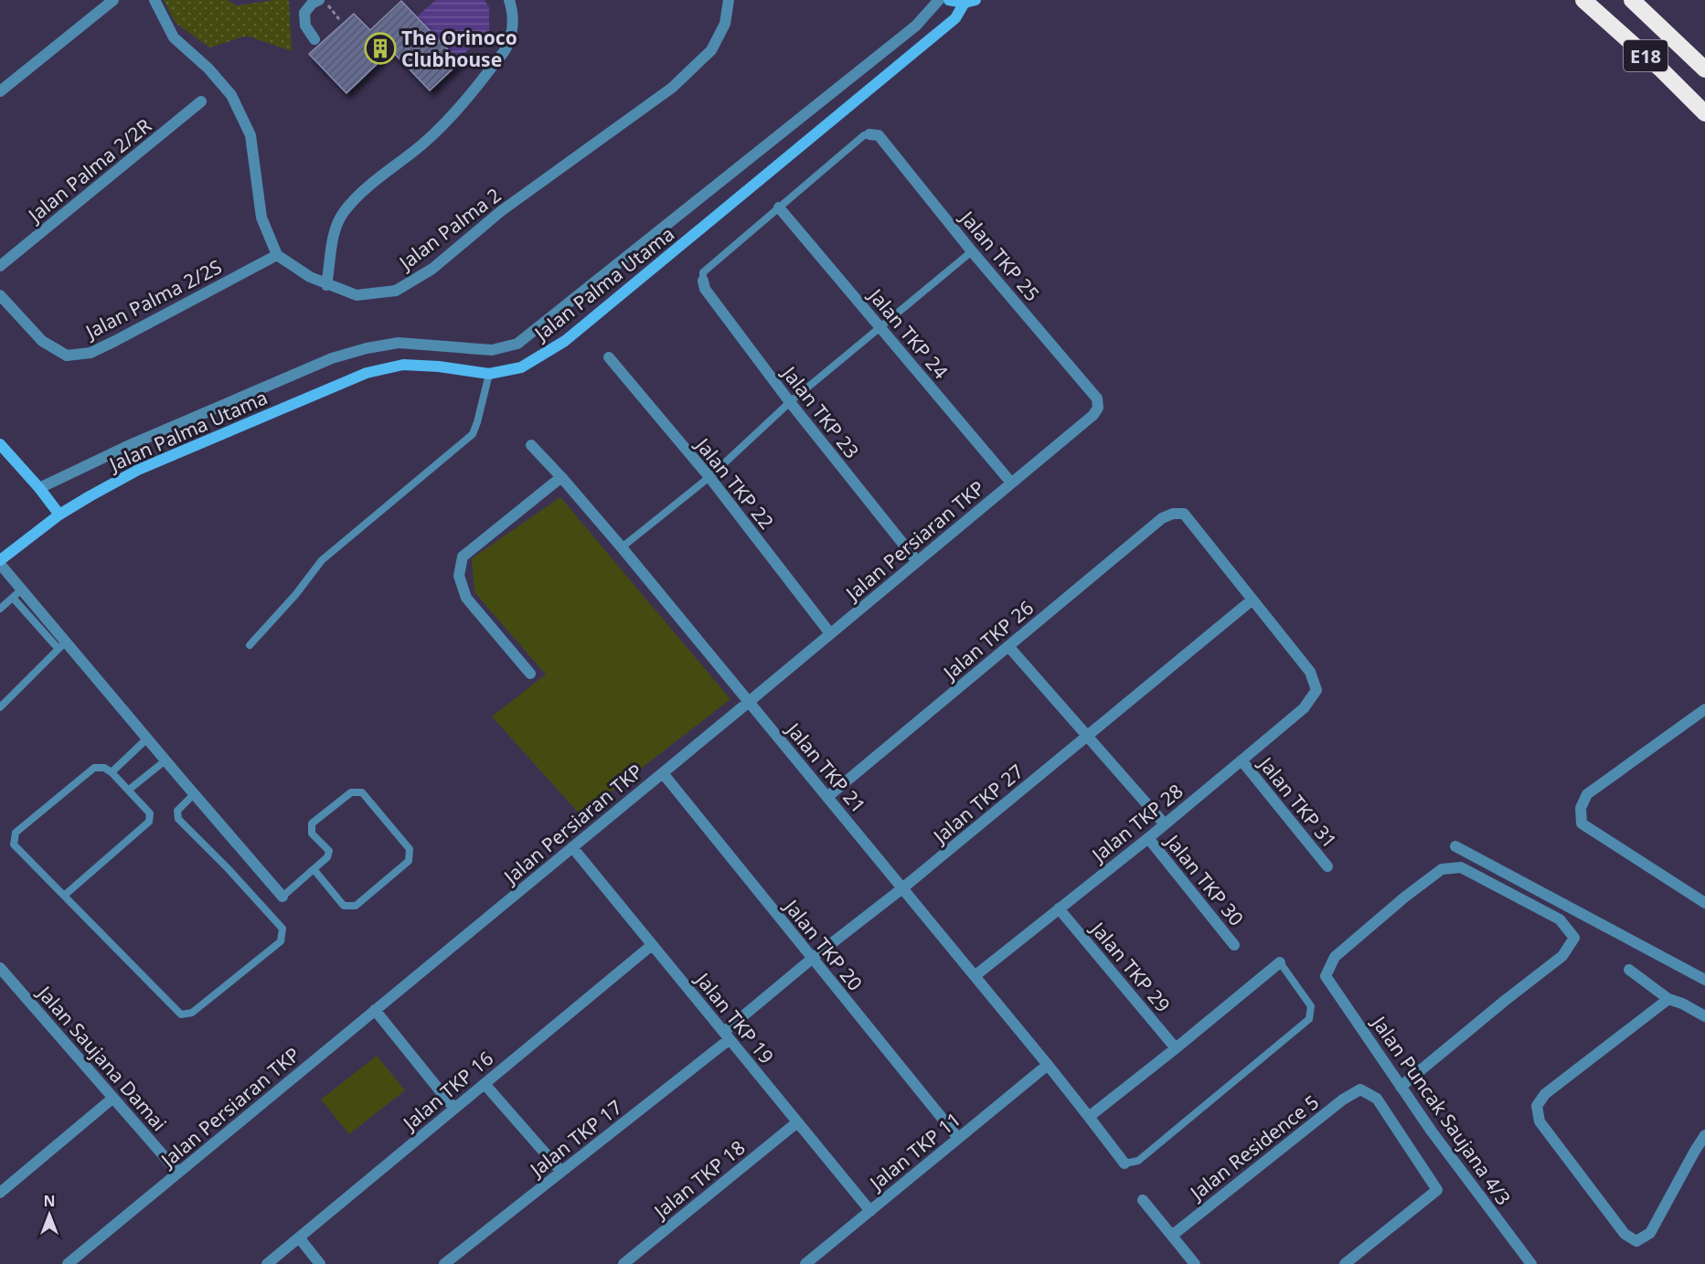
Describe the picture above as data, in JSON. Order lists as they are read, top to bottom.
{
  "streets": {
    "highway": ["E18"],
    "street": [
      "Jalan Palma 2/2R",
      "Jalan Palma 2",
      "Jalan TKP 25",
      "Jalan Palma Utama",
      "Jalan Palma 2/2S",
      "Jalan TKP 24",
      "Jalan TKP 23",
      "Jalan TKP 22",
      "Jalan Persiaran TKP",
      "Jalan TKP 26",
      "Jalan TKP 21",
      "Jalan TKP 31",
      "Jalan TKP 27",
      "Jalan TKP 28",
      "Jalan TKP 30",
      "Jalan TKP 20",
      "Jalan TKP 29",
      "Jalan TKP 19",
      "Jalan Saujana Damai",
      "Jalan TKP 16",
      "Jalan Puncak Saujana 4/3",
      "Jalan TKP 17",
      "Jalan Residence 5",
      "Jalan TKP 11",
      "Jalan TKP 18"
    ]
  },
  "crossings": [
    ["Jalan Palma 2", "Jalan Palma 2/2S"],
    ["Jalan TKP 25", "Jalan Persiaran TKP"],
    ["Jalan TKP 24", "Jalan Persiaran TKP"],
    ["Jalan TKP 23", "Jalan Persiaran TKP"],
    ["Jalan TKP 22", "Jalan Persiaran TKP"],
    ["Jalan Persiaran TKP", "Jalan TKP 21"],
    ["Jalan Persiaran TKP", "Jalan TKP 20"],
    ["Jalan Persiaran TKP", "Jalan TKP 19"],
    ["Jalan Persiaran TKP", "Jalan Saujana Damai"],
    ["Jalan TKP 26", "Jalan TKP 21"],
    ["Jalan TKP 26", "Jalan TKP 27"],
    ["Jalan TKP 26", "Jalan TKP 28"],
    ["Jalan TKP 21", "Jalan TKP 27"],
    ["Jalan TKP 21", "Jalan TKP 28"],
    ["Jalan TKP 21", "Jalan TKP 11"],
    ["Jalan TKP 31", "Jalan TKP 28"],
    ["Jalan TKP 27", "Jalan TKP 28"],
    ["Jalan TKP 27", "Jalan TKP 20"],
    ["Jalan TKP 27", "Jalan TKP 19"],
    ["Jalan TKP 27", "Jalan TKP 17"],
    ["Jalan TKP 28", "Jalan TKP 30"],
    ["Jalan TKP 28", "Jalan TKP 29"],
    ["Jalan TKP 20", "Jalan TKP 11"],
    ["Jalan TKP 19", "Jalan TKP 16"],
    ["Jalan TKP 19", "Jalan TKP 17"],
    ["Jalan TKP 19", "Jalan TKP 11"],
    ["Jalan TKP 19", "Jalan TKP 18"]
  ],
  "places": {
    "building": ["The Orinoco Clubhouse"]
  },
  "north": "top"
}
